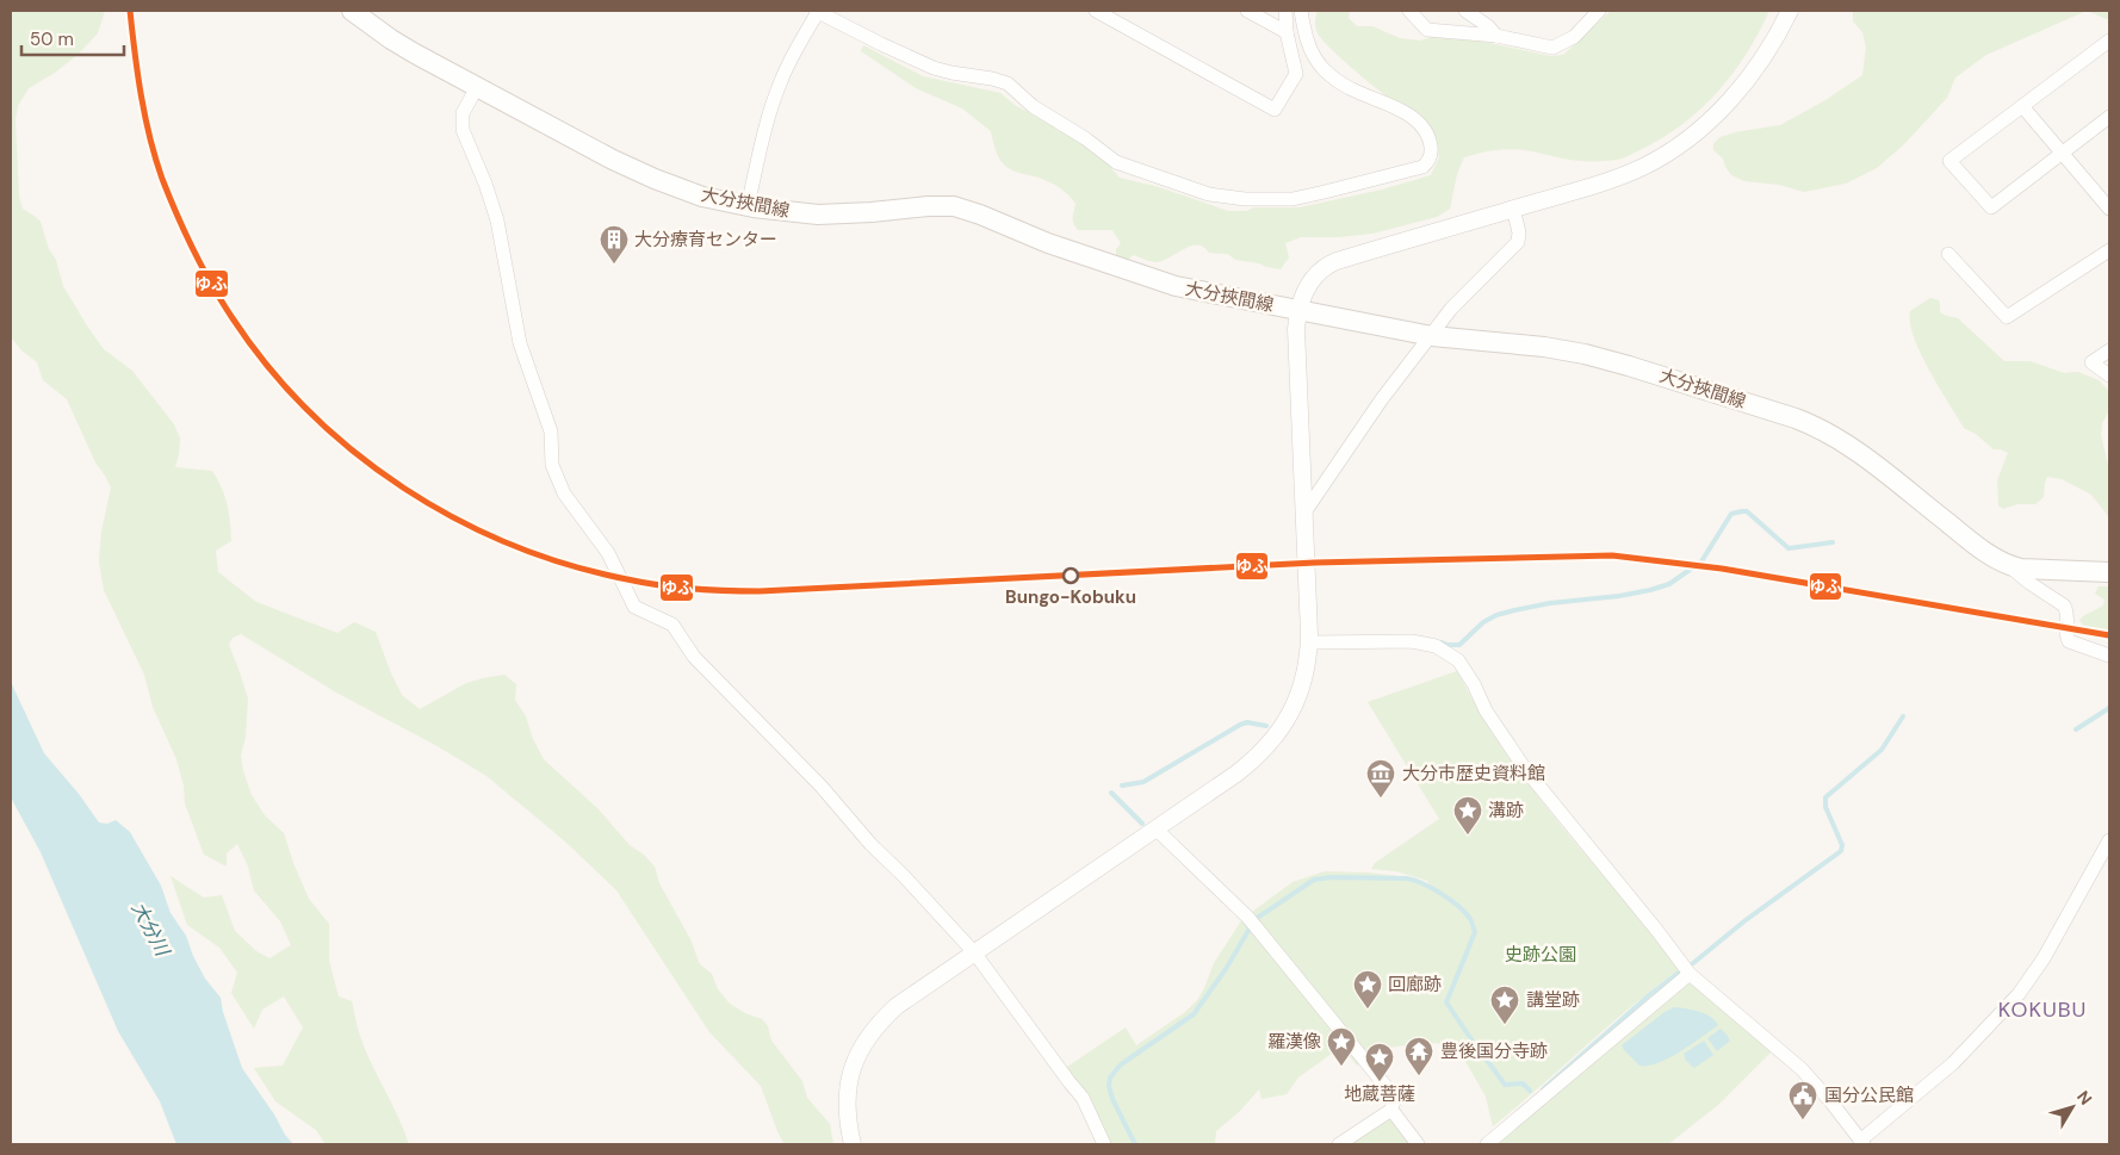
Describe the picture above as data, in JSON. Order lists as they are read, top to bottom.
{
  "streets": {
    "main road": ["大分挾間線"]
  },
  "districts": ["KOKUBU"],
  "water": ["大分川"],
  "parks": ["史跡公園"],
  "places": {
    "building": ["大分療育センター"],
    "other": ["Bungo-Kobuku"],
    "museum": ["大分市歴史資料館"],
    "place": [
      "溝跡",
      "回廊跡",
      "講堂跡",
      "羅漢像",
      "地蔵菩薩"
    ],
    "temple": ["豊後国分寺跡"],
    "public building": ["国分公民館"]
  },
  "lines": ["transit line ゆふ"],
  "scale_bar": "50 m",
  "north": "top right"
}
